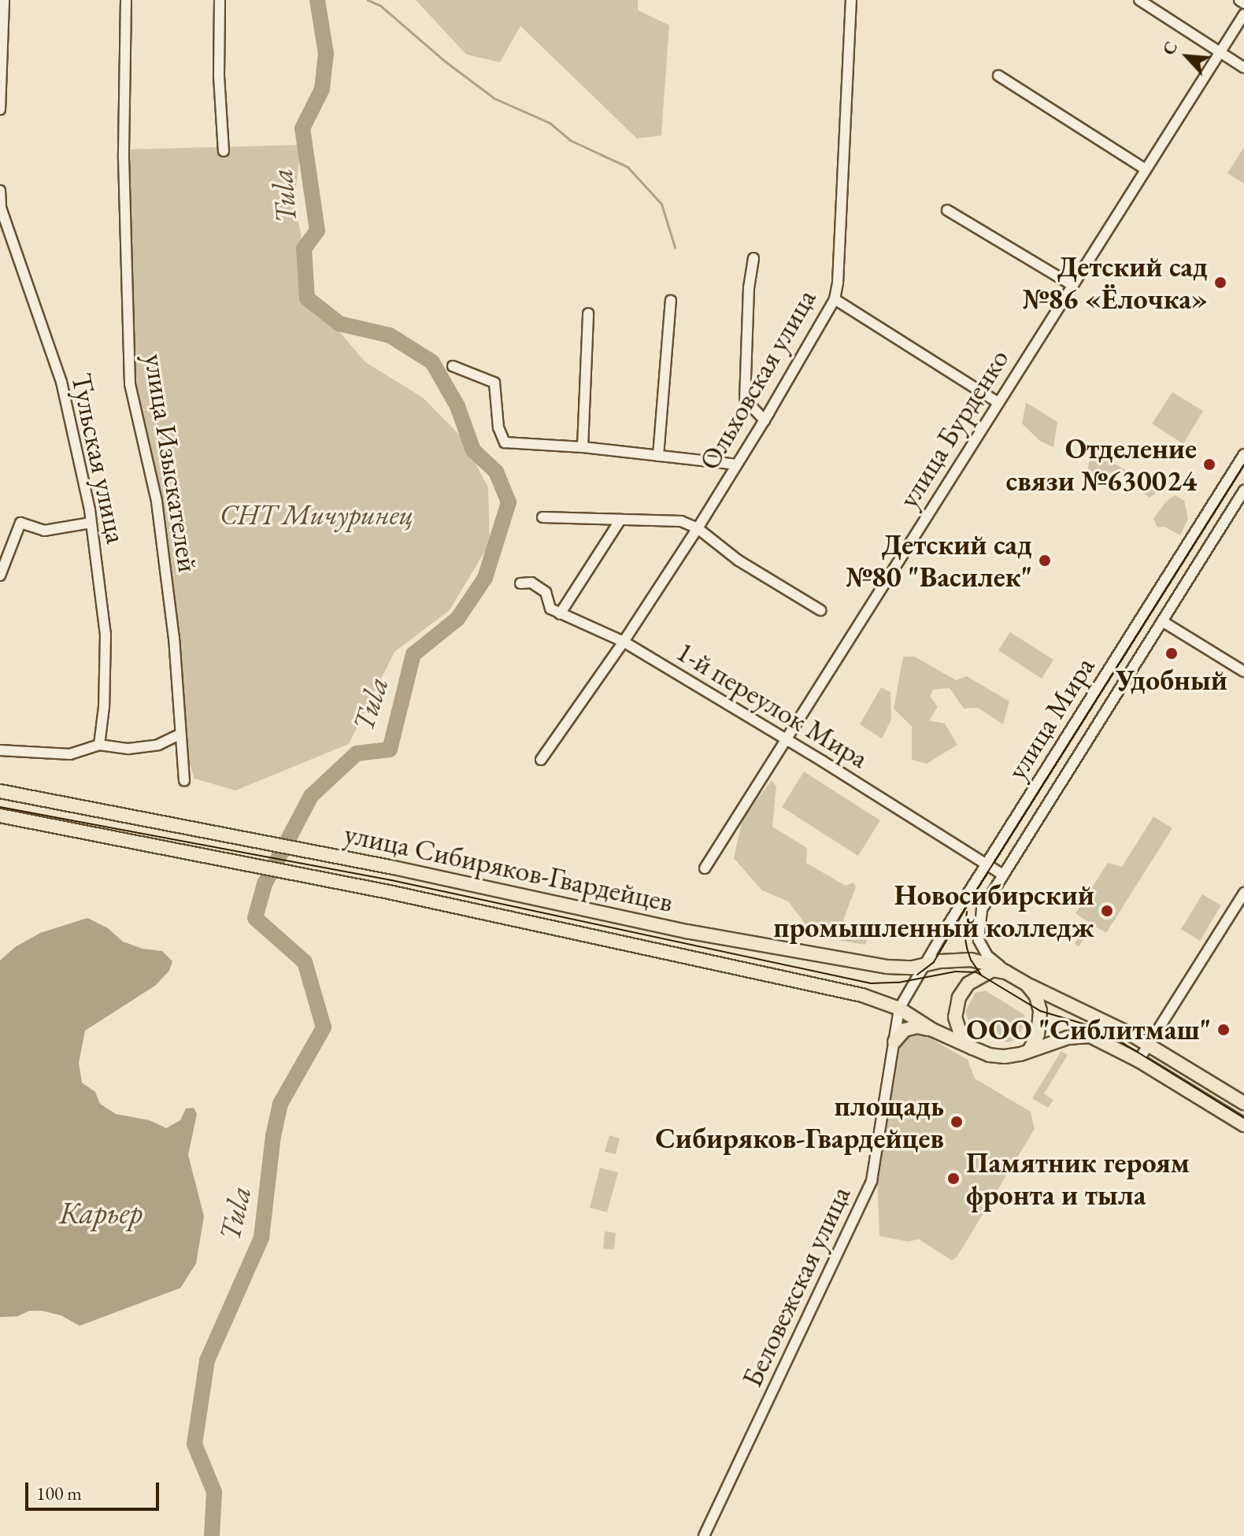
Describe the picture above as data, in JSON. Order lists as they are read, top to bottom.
{
  "streets": {
    "main road": ["улица Сибиряков-Гвардейцев"],
    "street": [
      "Ольховская улица",
      "улица Бурденко",
      "Тульская улица",
      "улица Изыскателей",
      "1-й переулок Мира",
      "улица Мира",
      "Беловежская улица"
    ]
  },
  "crossings": [
    ["Ольховская улица", "1-й переулок Мира"],
    ["улица Бурденко", "1-й переулок Мира"],
    ["1-й переулок Мира", "улица Мира"],
    ["улица Мира", "улица Сибиряков-Гвардейцев"],
    ["улица Мира", "Беловежская улица"],
    ["улица Сибиряков-Гвардейцев", "Беловежская улица"]
  ],
  "water": ["Tula", "Карьер"],
  "parks": ["СНТ Мичуринец"],
  "places": [
    "Детский сад №86 «Ёлочка»",
    "Отделение связи №630024",
    "Детский сад №80 \"Василек\"",
    "Удобный",
    "Новосибирский промышленный колледж",
    "ООО \"Сиблитмаш\"",
    "площадь Сибиряков-Гвардейцев",
    "Памятник героям фронта и тыла"
  ],
  "scale_bar": "100 m",
  "north": "top left"
}
